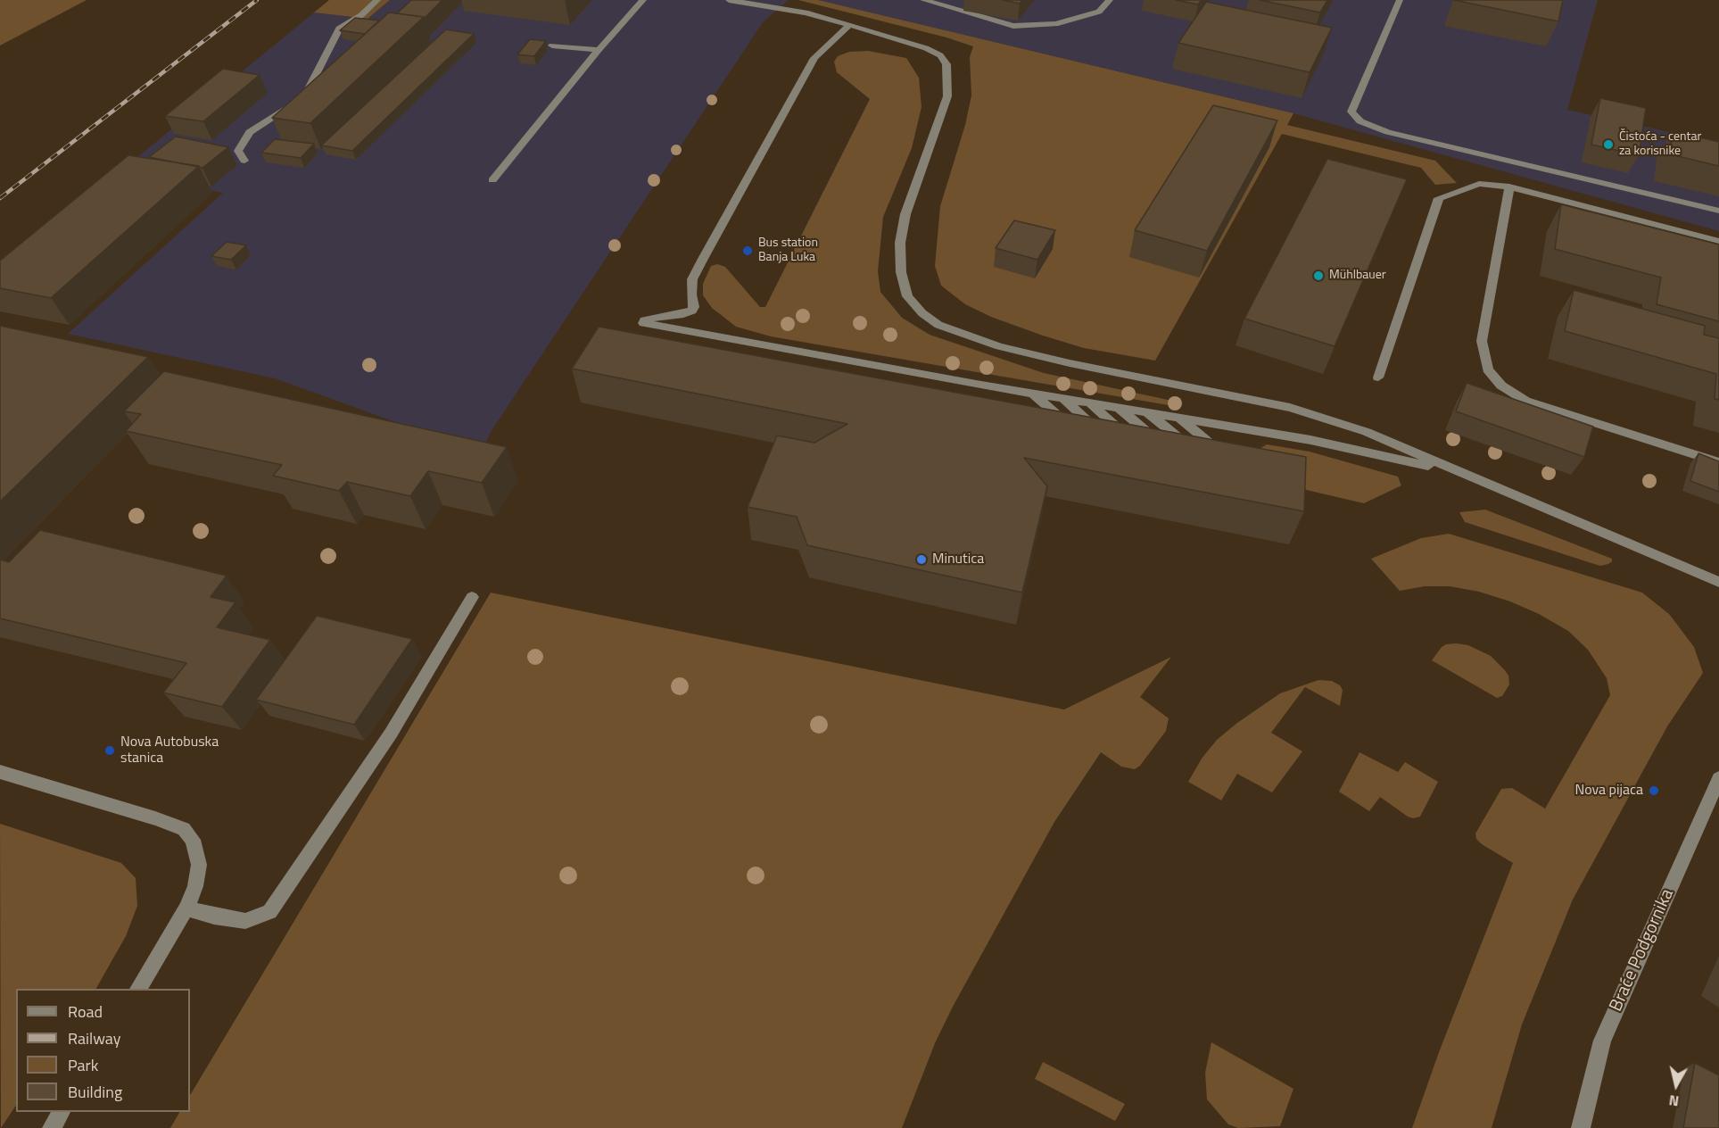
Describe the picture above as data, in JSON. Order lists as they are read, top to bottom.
{
  "streets": {
    "street": ["Braće Podgornika"]
  },
  "places": [
    "Čistoća - centar za korisnike",
    "Bus station Banja Luka",
    "Mühlbauer",
    "Minutica",
    "Nova Autobuska stanica",
    "Nova pijaca"
  ],
  "legend": [
    "Road",
    "Railway",
    "Park",
    "Building"
  ],
  "north": "bottom"
}
